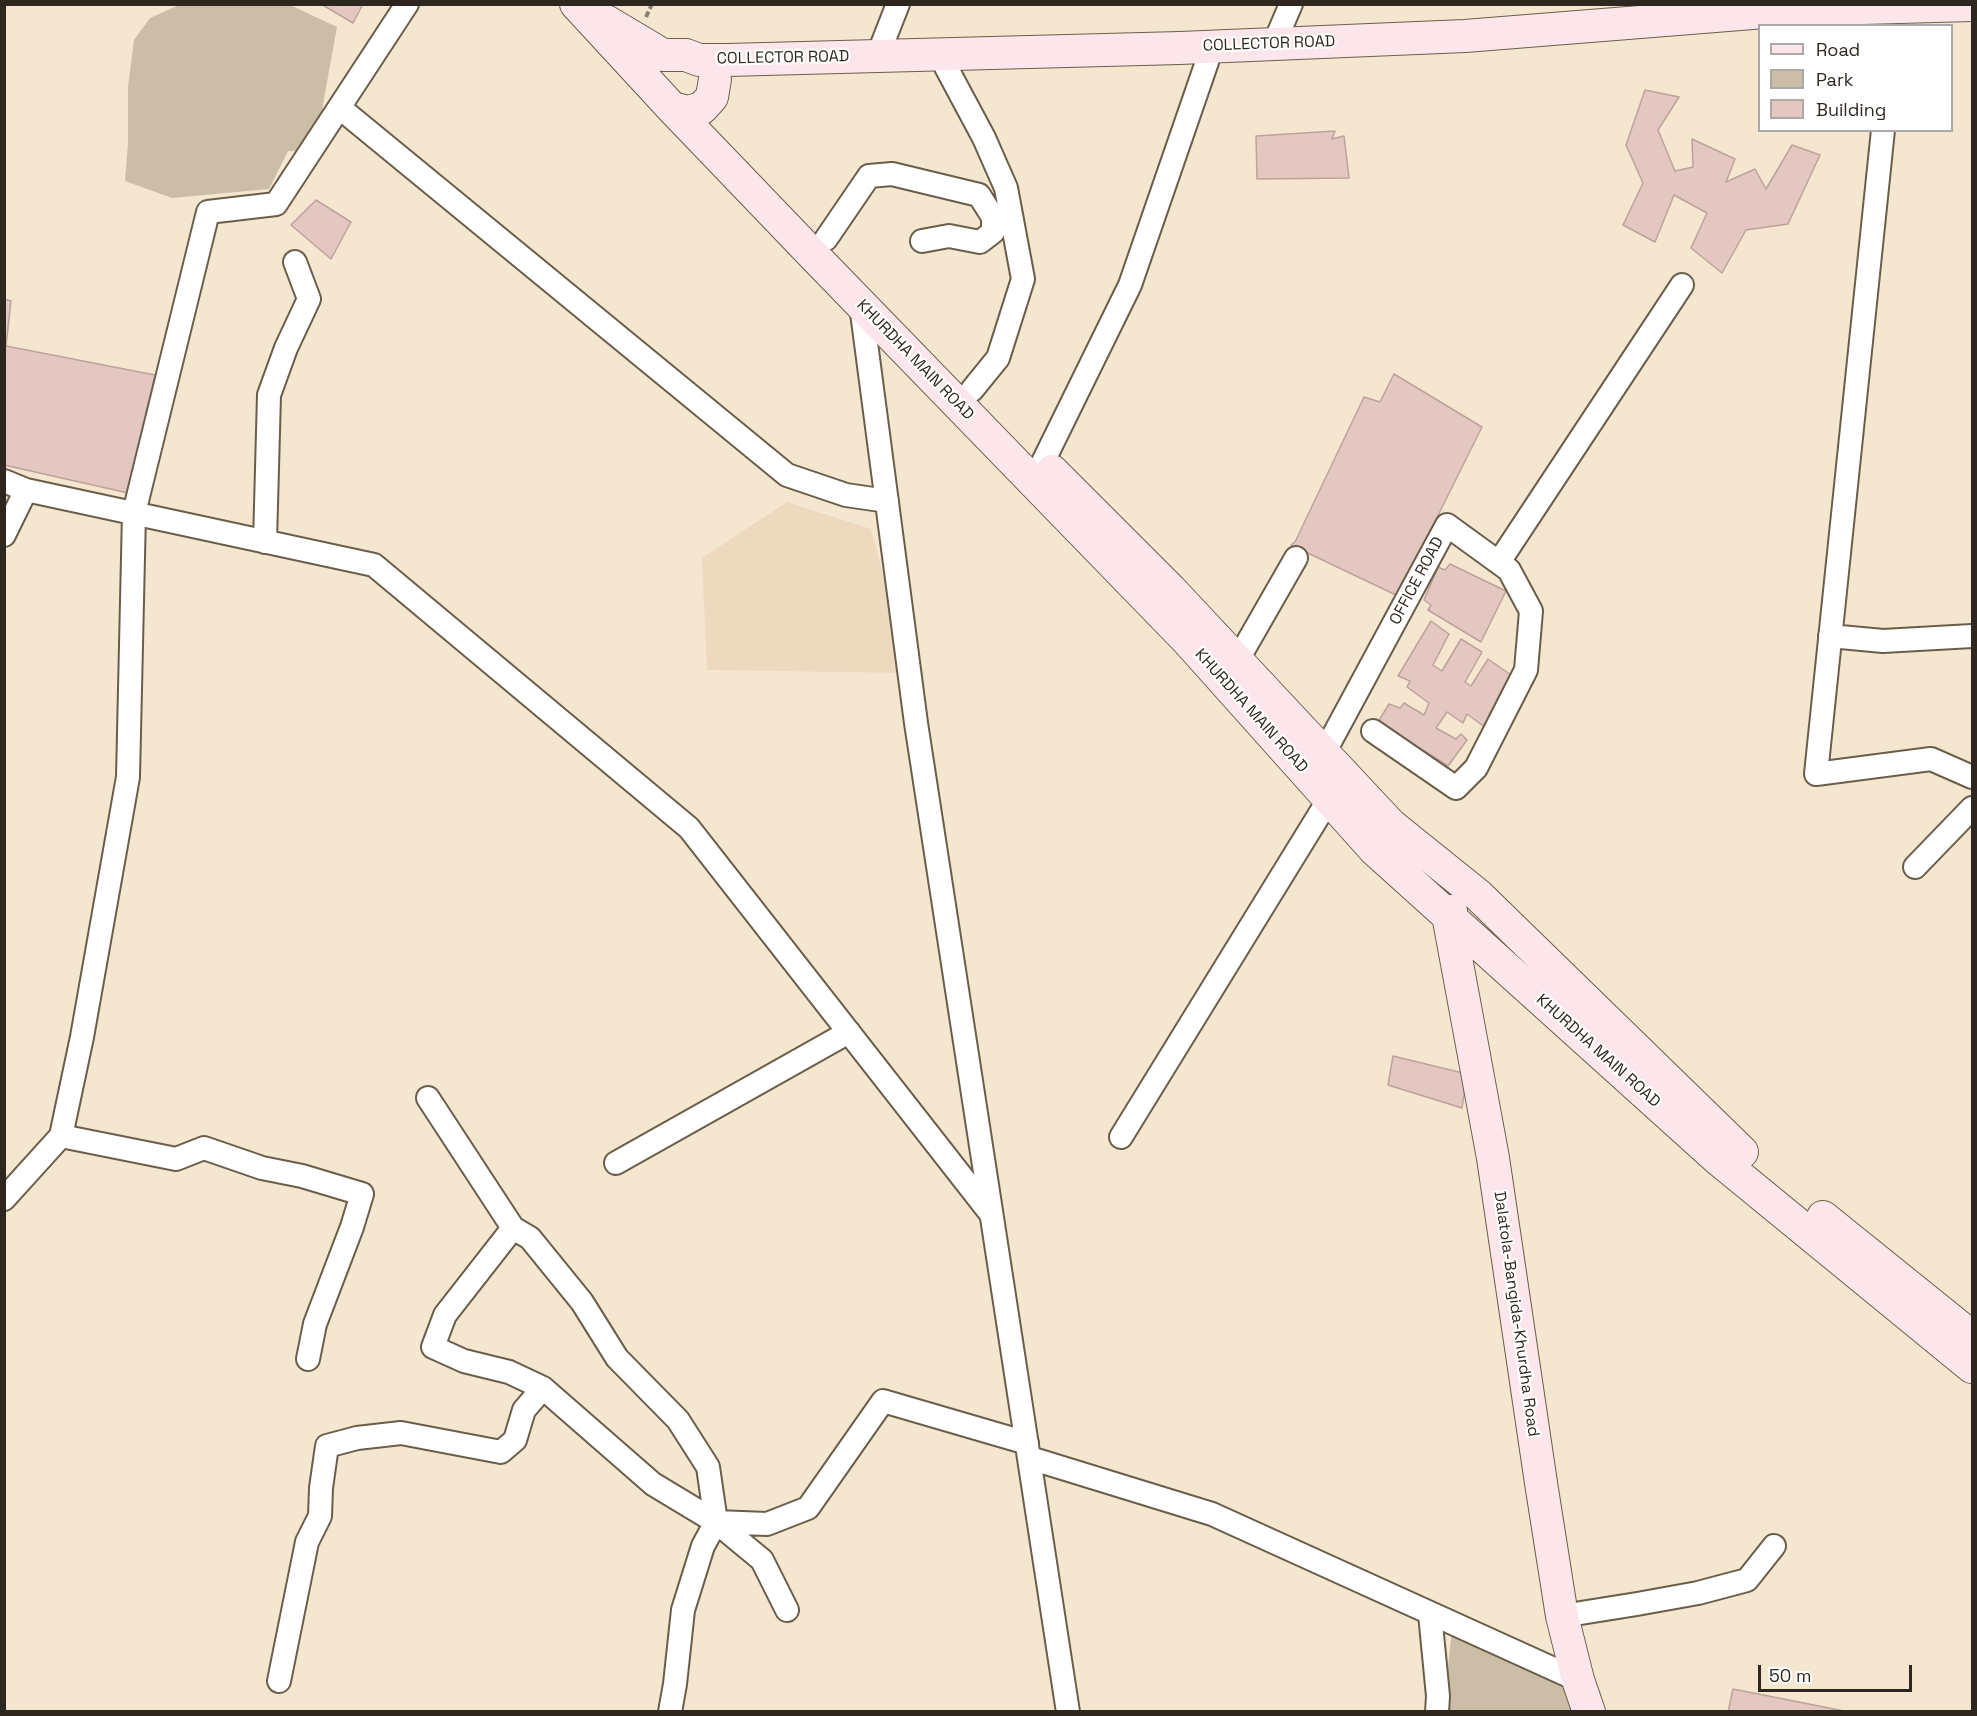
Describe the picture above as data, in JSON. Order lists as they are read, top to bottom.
{
  "streets": {
    "main road": ["COLLECTOR ROAD", "KHURDHA MAIN ROAD", "Dalatola-Bangida-Khurdha Road"],
    "street": ["OFFICE ROAD"]
  },
  "crossings": [
    ["COLLECTOR ROAD", "KHURDHA MAIN ROAD"],
    ["KHURDHA MAIN ROAD", "OFFICE ROAD"],
    ["KHURDHA MAIN ROAD", "Dalatola-Bangida-Khurdha Road"]
  ],
  "legend": ["Road", "Park", "Building"],
  "scale_bar": "50 m"
}
